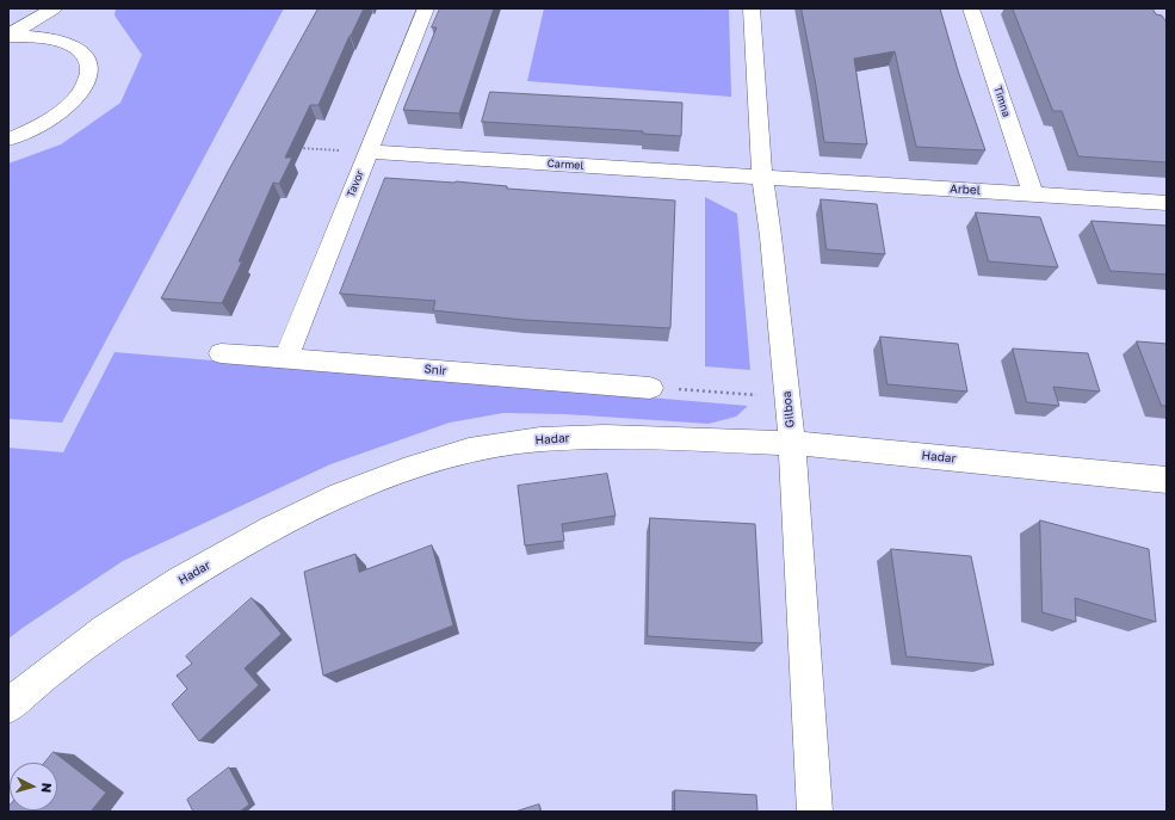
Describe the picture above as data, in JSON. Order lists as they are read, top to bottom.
{
  "streets": {
    "street": [
      "Timna",
      "Carmel",
      "Tavor",
      "Arbel",
      "Snir",
      "Gilboa",
      "Hadar"
    ]
  },
  "crossings": [
    ["Timna", "Arbel"],
    ["Carmel", "Tavor"],
    ["Carmel", "Arbel"],
    ["Carmel", "Gilboa"],
    ["Tavor", "Snir"],
    ["Arbel", "Gilboa"],
    ["Gilboa", "Hadar"]
  ],
  "north": "right"
}
